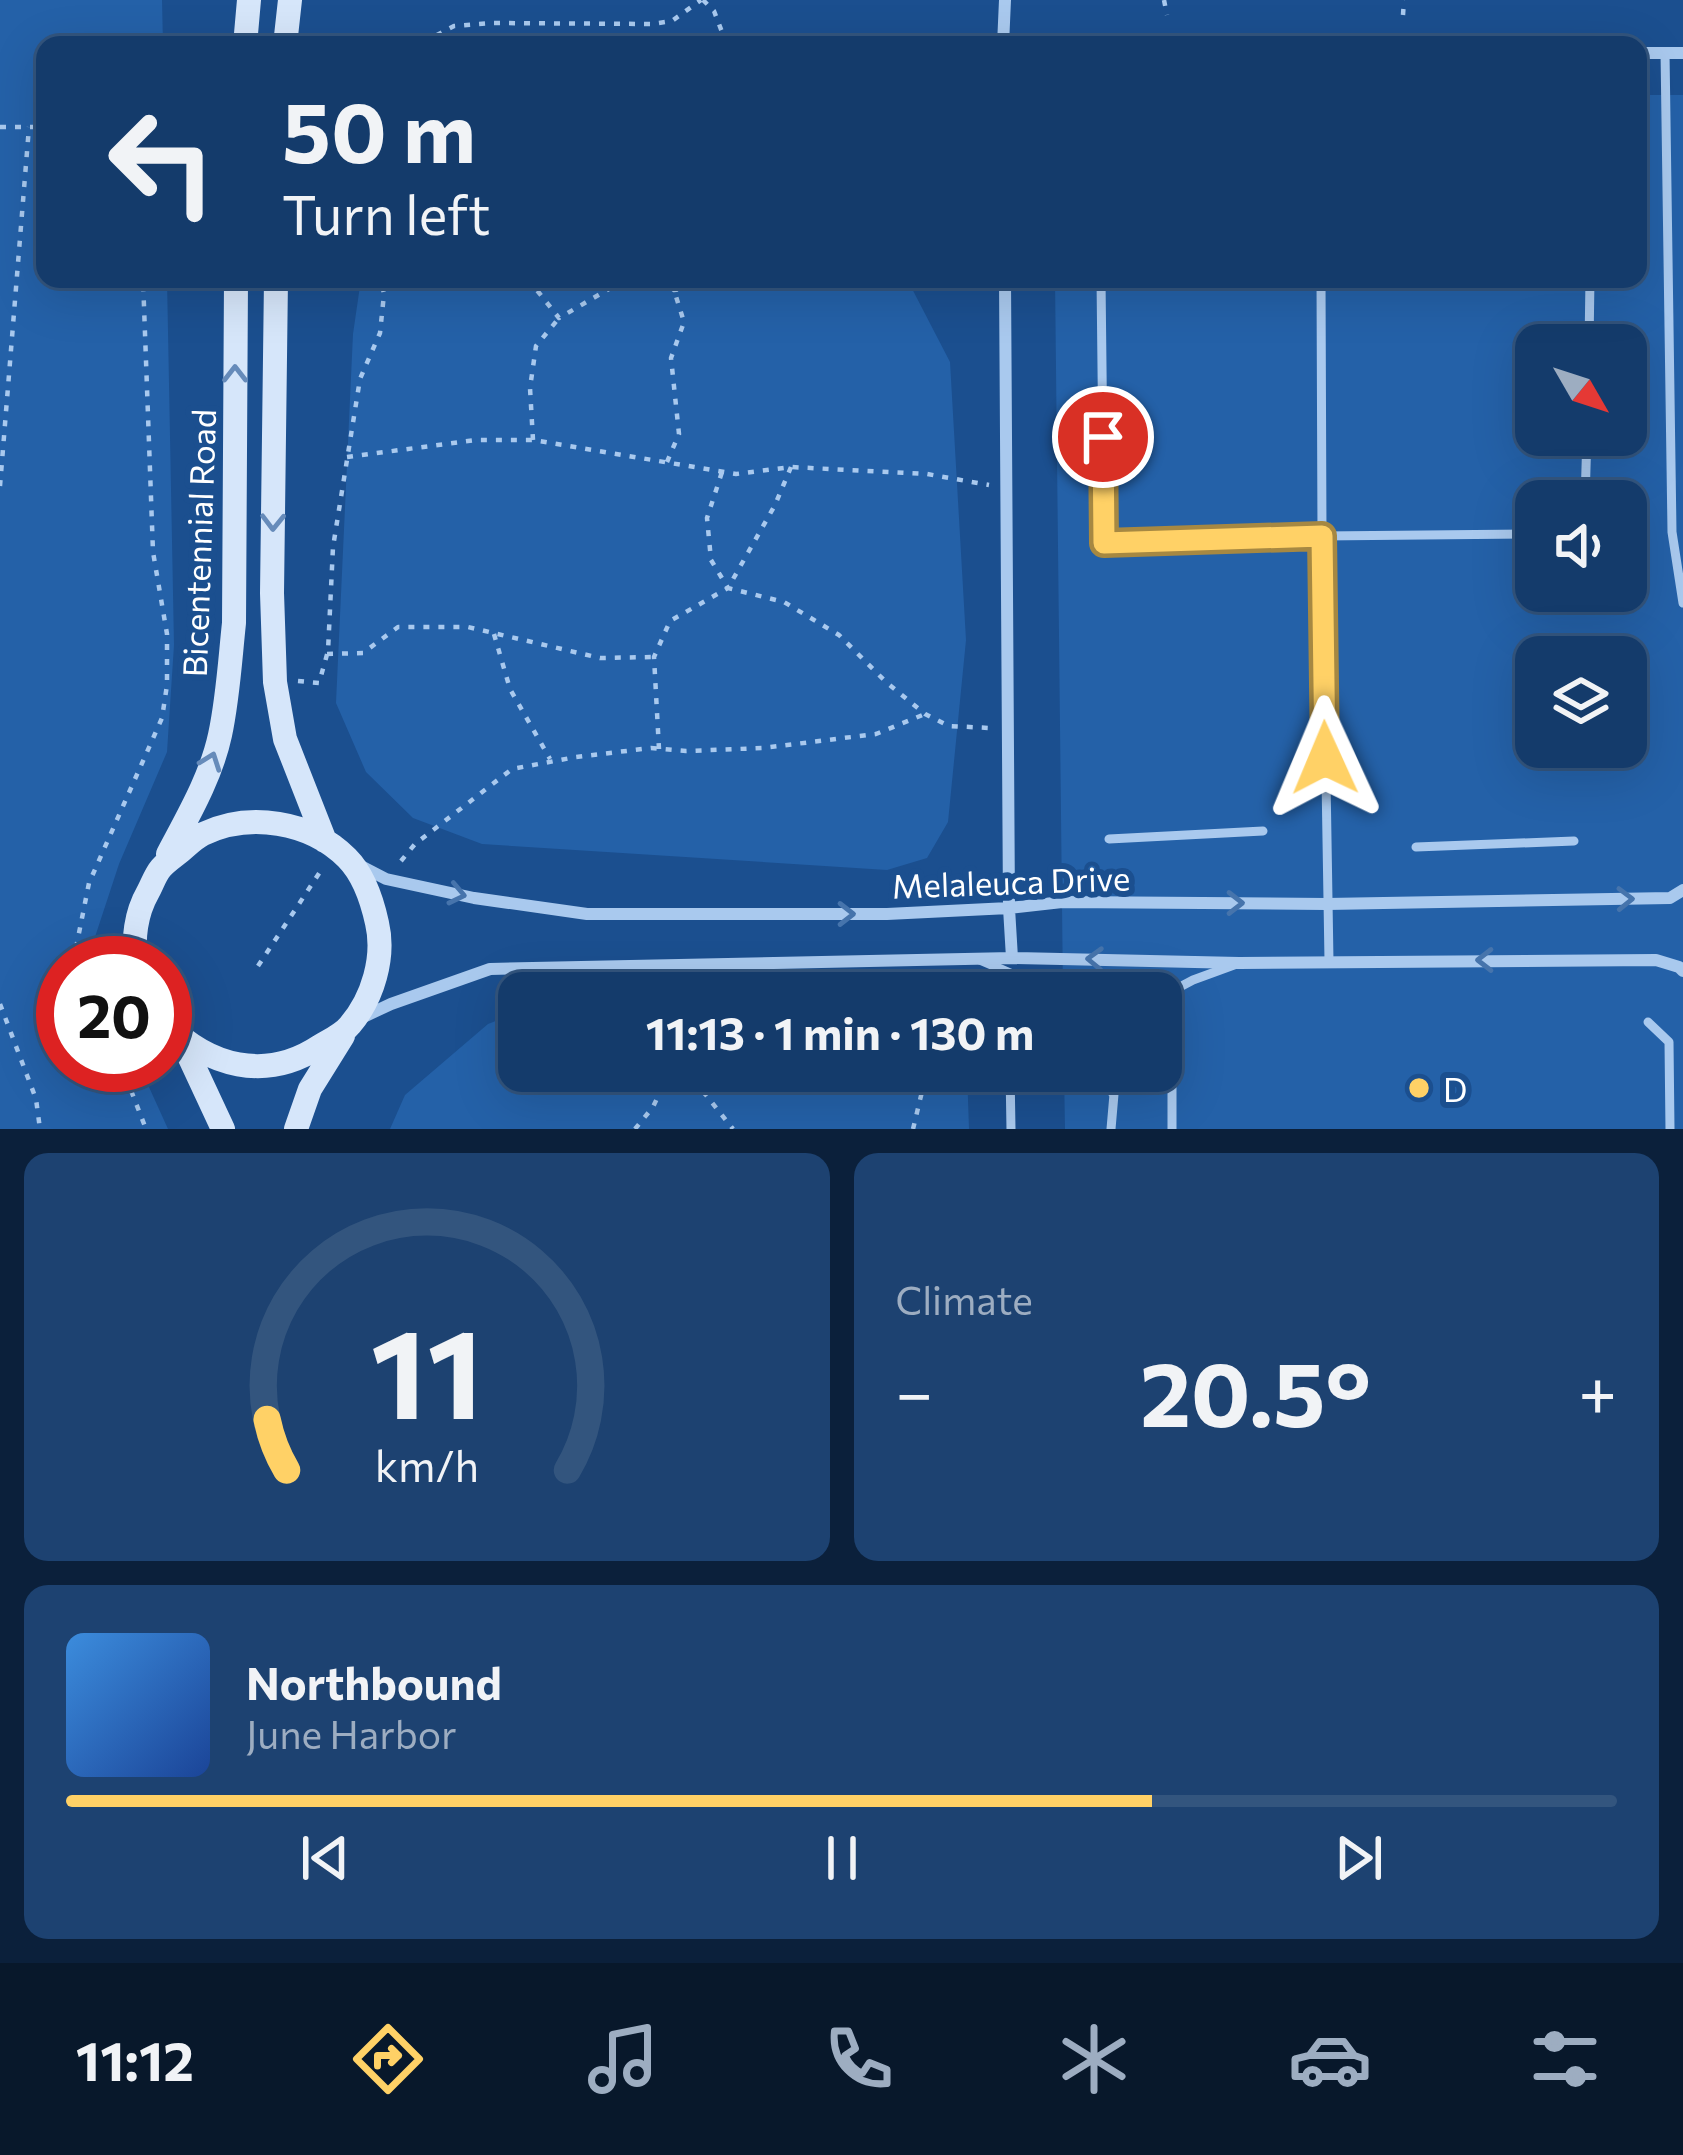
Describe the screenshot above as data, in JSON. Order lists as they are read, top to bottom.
{
  "streets": {
    "main road": ["Bicentennial Road"],
    "street": ["Melaleuca Drive"]
  },
  "places": ["D"],
  "north": "bottom right",
  "page": {
    "turn": ["50 m", "Turn left"],
    "limit": "20",
    "trip": "11:13 · 1 min · 130 m",
    "tile": "Climate",
    "heat": ["−", "20.5°", "+"],
    "song": ["Northbound", "June Harbor"],
    "tabs": "11:12",
    "gauge": ["11", "km/h"]
  }
}
